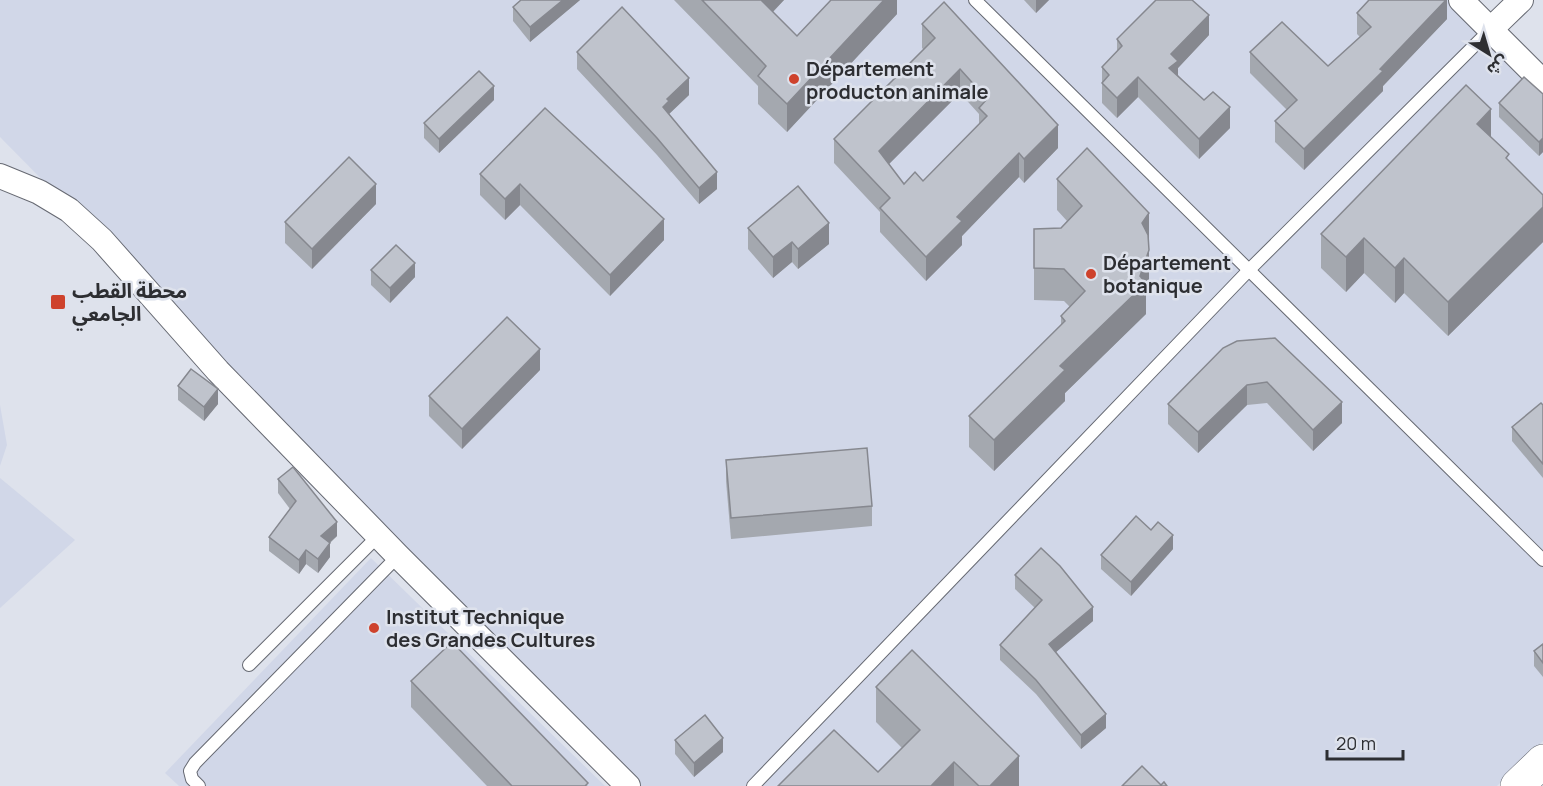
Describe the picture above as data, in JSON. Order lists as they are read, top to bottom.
{
  "places": {
    "other": ["Département producton animale", "Département botanique", "Institut Technique des Grandes Cultures"],
    "transit": ["محطة القطب الجامعي"]
  },
  "scale_bar": "20 m",
  "north": "bottom right"
}
